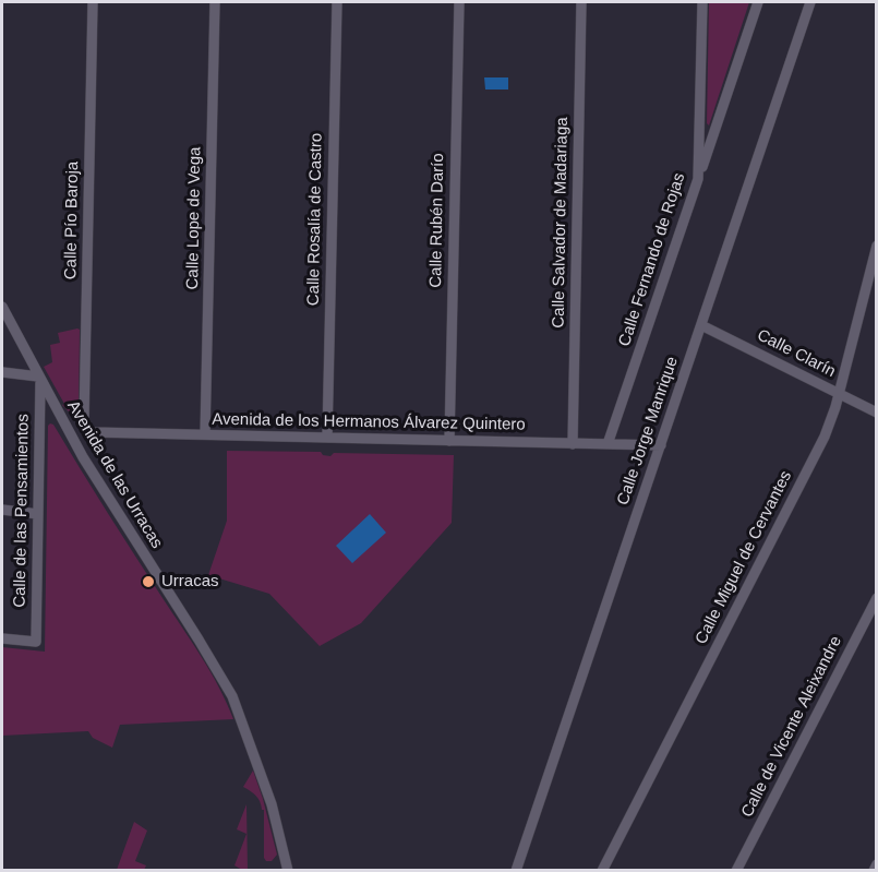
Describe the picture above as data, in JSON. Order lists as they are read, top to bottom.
{
  "streets": {
    "street": [
      "Calle Lope de Vega",
      "Calle Rosalía de Castro",
      "Calle Pío Baroja",
      "Calle Rubén Darío",
      "Calle Salvador de Madariaga",
      "Calle Fernando de Rojas",
      "Calle Clarín",
      "Avenida de los Hermanos Álvarez Quintero",
      "Calle Jorge Manrique",
      "Avenida de las Urracas",
      "Calle de las Pensamientos",
      "Calle Miguel de Cervantes",
      "Calle de Vicente Aleixandre"
    ]
  },
  "crossings": [
    ["Calle Lope de Vega", "Avenida de los Hermanos Álvarez Quintero"],
    ["Calle Rosalía de Castro", "Avenida de los Hermanos Álvarez Quintero"],
    ["Calle Pío Baroja", "Avenida de los Hermanos Álvarez Quintero"],
    ["Calle Rubén Darío", "Avenida de los Hermanos Álvarez Quintero"],
    ["Calle Salvador de Madariaga", "Avenida de los Hermanos Álvarez Quintero"],
    ["Calle Fernando de Rojas", "Avenida de los Hermanos Álvarez Quintero"],
    ["Calle Clarín", "Calle Jorge Manrique"],
    ["Calle Clarín", "Calle Miguel de Cervantes"],
    ["Avenida de los Hermanos Álvarez Quintero", "Calle Jorge Manrique"],
    ["Avenida de las Urracas", "Calle de las Pensamientos"]
  ],
  "places": ["Urracas"]
}
